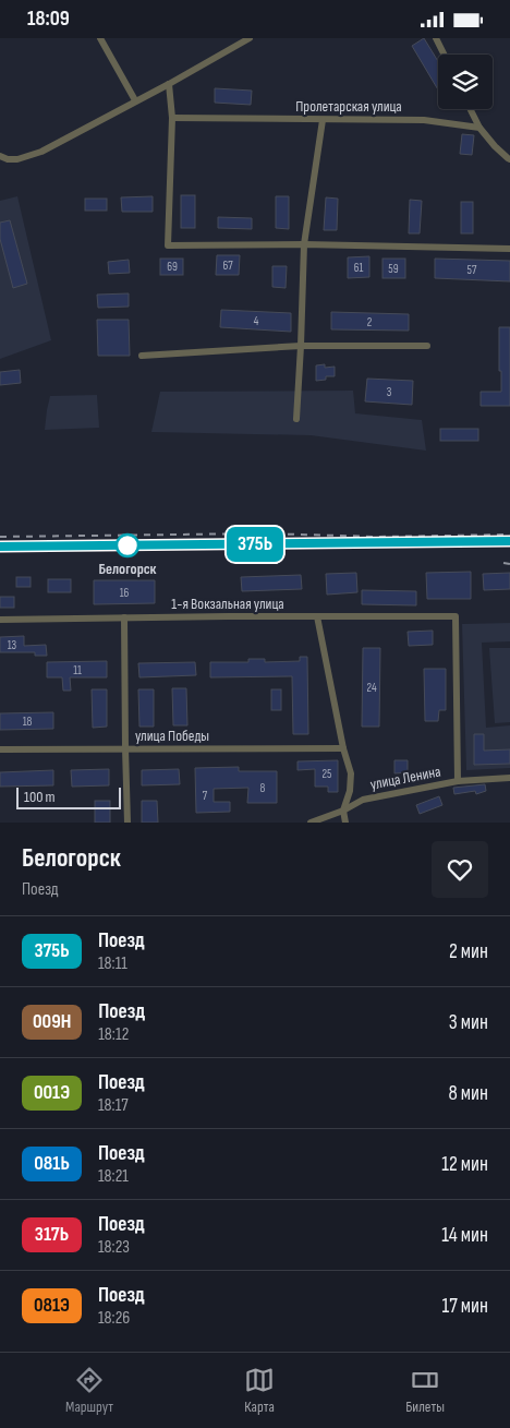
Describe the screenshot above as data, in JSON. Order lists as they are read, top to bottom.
{
  "streets": {
    "street": [
      "Пролетарская улица",
      "1-я Вокзальная улица",
      "улица Победы",
      "улица Ленина"
    ]
  },
  "crossings": [
    ["1-я Вокзальная улица", "улица Ленина"]
  ],
  "places": ["Белогорск"],
  "house_numbers": [
    "67",
    "69",
    "61",
    "59",
    "57",
    "4",
    "2",
    "3",
    "16",
    "13",
    "11",
    "24",
    "18",
    "25",
    "8",
    "7"
  ],
  "scale_bar": "100 m",
  "page": {
    "status": "18:09",
    "on_map": "375Ь",
    "scale": "100 m",
    "heading": ["Белогорск", "Поезд"],
    "list": [
      {
        "mark": "375Ь",
        "name": "Поезд",
        "note": "18:11",
        "value": "2 мин"
      },
      {
        "mark": "009Н",
        "name": "Поезд",
        "note": "18:12",
        "value": "3 мин"
      },
      {
        "mark": "001Э",
        "name": "Поезд",
        "note": "18:17",
        "value": "8 мин"
      },
      {
        "mark": "081Ь",
        "name": "Поезд",
        "note": "18:21",
        "value": "12 мин"
      },
      {
        "mark": "317Ь",
        "name": "Поезд",
        "note": "18:23",
        "value": "14 мин"
      },
      {
        "mark": "081Э",
        "name": "Поезд",
        "note": "18:26",
        "value": "17 мин"
      }
    ],
    "tabs": ["Маршрут", "Карта", "Билеты"]
  }
}
